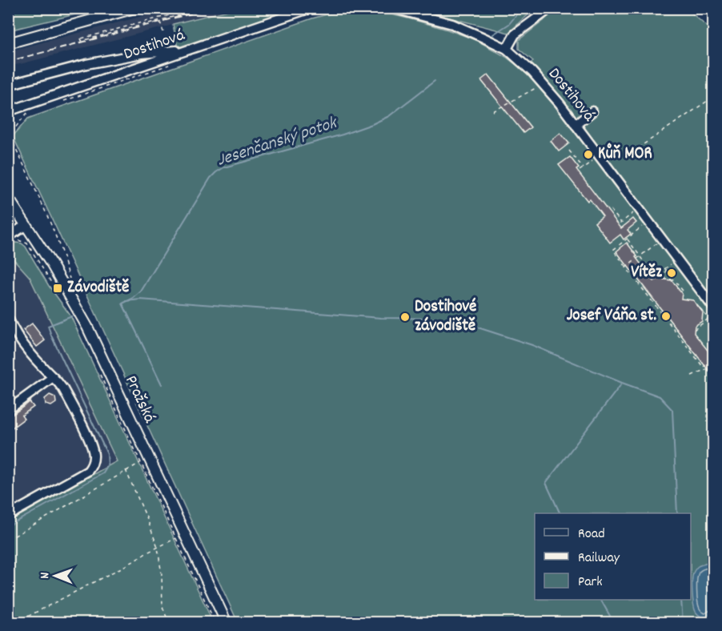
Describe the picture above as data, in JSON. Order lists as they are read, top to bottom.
{
  "streets": {
    "main road": ["Pražská"],
    "street": ["Dostihová"]
  },
  "water": ["Jesenčanský potok"],
  "places": {
    "other": [
      "Kůň MOR",
      "Vítěz",
      "Josef Váňa st.",
      "Dostihové závodiště"
    ],
    "transit": ["Závodiště"]
  },
  "legend": ["Road", "Railway", "Park"],
  "north": "left"
}
